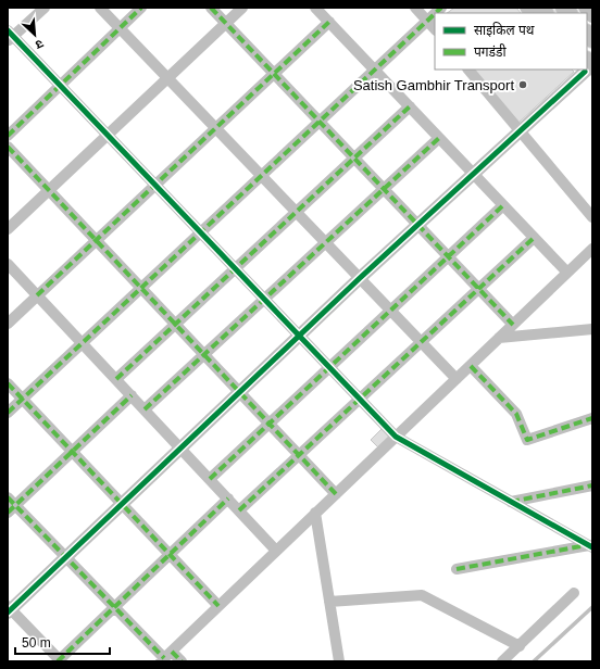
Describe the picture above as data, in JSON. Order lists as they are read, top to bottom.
{
  "places": ["Satish Gambhir Transport"],
  "legend": ["साइकिल पथ", "पगडंडी"],
  "scale_bar": "50 m",
  "north": "bottom right"
}
